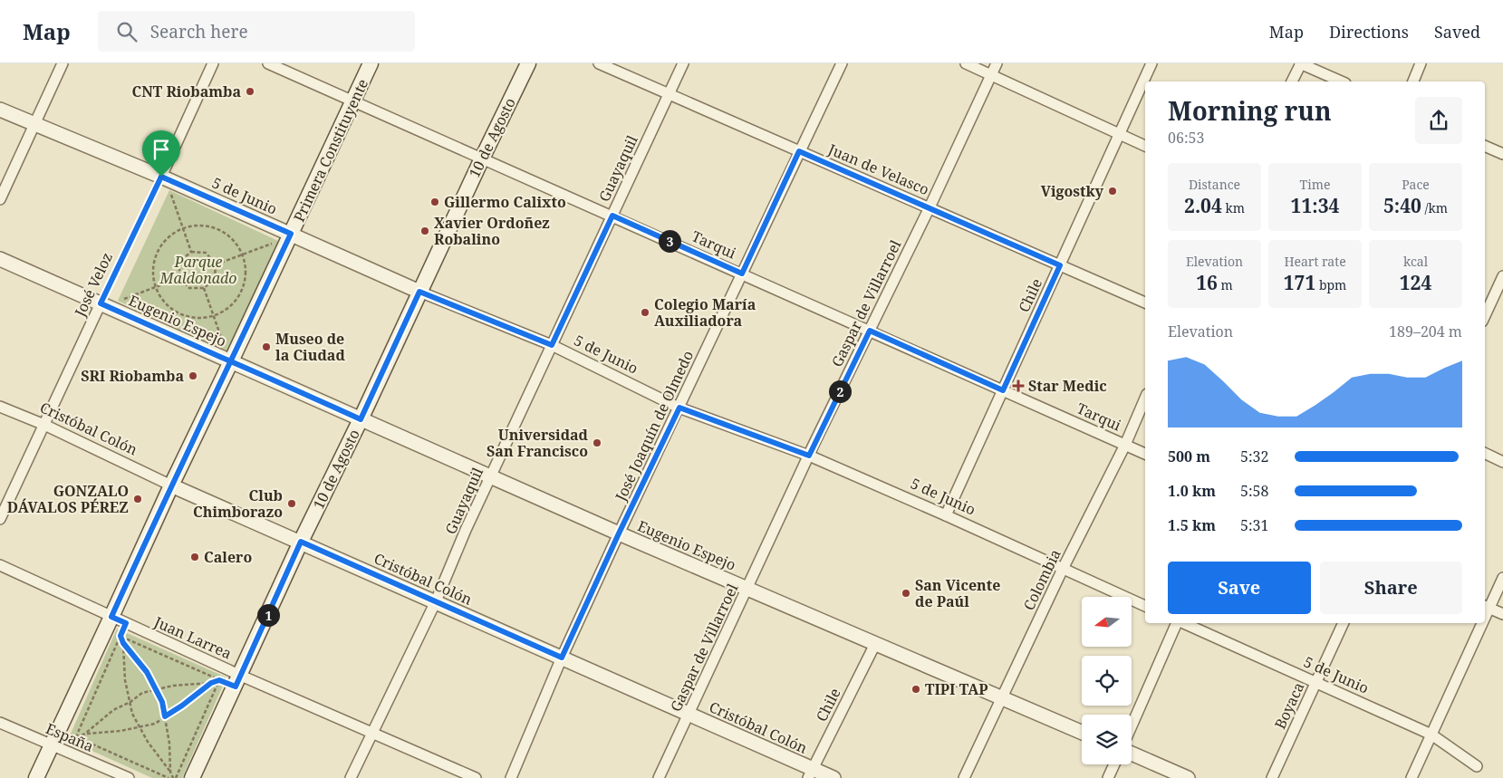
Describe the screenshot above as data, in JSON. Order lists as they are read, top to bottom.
{
  "streets": {
    "main road": ["10 de Agosto", "Primera Constituyente"],
    "street": [
      "Guayaquil",
      "Juan de Velasco",
      "5 de Junio",
      "Tarqui",
      "José Veloz",
      "Chile",
      "Gaspar de Villarroel",
      "Eugenio Espejo",
      "José Joaquín de Olmedo",
      "Cristóbal Colón",
      "Colombia",
      "Juan Larrea",
      "Boyaca",
      "España"
    ]
  },
  "crossings": [
    ["10 de Agosto", "5 de Junio"],
    ["10 de Agosto", "Tarqui"],
    ["10 de Agosto", "Eugenio Espejo"],
    ["10 de Agosto", "Cristóbal Colón"],
    ["10 de Agosto", "Juan Larrea"],
    ["Primera Constituyente", "5 de Junio"],
    ["Primera Constituyente", "Tarqui"],
    ["Primera Constituyente", "Eugenio Espejo"],
    ["Primera Constituyente", "Cristóbal Colón"],
    ["Primera Constituyente", "Juan Larrea"],
    ["Primera Constituyente", "España"],
    ["Guayaquil", "Juan de Velasco"],
    ["Guayaquil", "5 de Junio"],
    ["Guayaquil", "Tarqui"],
    ["Guayaquil", "Eugenio Espejo"],
    ["Guayaquil", "Cristóbal Colón"],
    ["Guayaquil", "Juan Larrea"],
    ["Juan de Velasco", "Chile"],
    ["Juan de Velasco", "Gaspar de Villarroel"],
    ["Juan de Velasco", "José Joaquín de Olmedo"],
    ["5 de Junio", "José Veloz"],
    ["5 de Junio", "Chile"],
    ["5 de Junio", "Gaspar de Villarroel"],
    ["5 de Junio", "José Joaquín de Olmedo"],
    ["5 de Junio", "Colombia"],
    ["5 de Junio", "Boyaca"],
    ["Tarqui", "Chile"],
    ["Tarqui", "Gaspar de Villarroel"],
    ["Tarqui", "José Joaquín de Olmedo"],
    ["Tarqui", "Colombia"],
    ["José Veloz", "Eugenio Espejo"],
    ["José Veloz", "Cristóbal Colón"],
    ["Chile", "Eugenio Espejo"],
    ["Chile", "Cristóbal Colón"],
    ["Gaspar de Villarroel", "Eugenio Espejo"],
    ["Gaspar de Villarroel", "Cristóbal Colón"],
    ["Eugenio Espejo", "José Joaquín de Olmedo"],
    ["Eugenio Espejo", "Colombia"],
    ["José Joaquín de Olmedo", "Cristóbal Colón"]
  ],
  "parks": ["Parque Maldonado"],
  "places": {
    "other": [
      "CNT Riobamba",
      "Vigostky",
      "Gillermo Calixto",
      "Xavier Ordoñez Robalino",
      "Colegio María Auxiliadora",
      "Museo de la Ciudad",
      "SRI Riobamba",
      "Universidad San Francisco",
      "GONZALO DÁVALOS PÉREZ",
      "Club Chimborazo",
      "Calero",
      "San Vicente de Paúl",
      "TIPI TAP"
    ],
    "health": ["Star Medic"]
  },
  "north": "left",
  "page": {
    "header": "Map",
    "search": "Search here",
    "nav": ["Map", "Directions", "Saved"],
    "heading": ["Morning run", "06:53"],
    "stats": [
      ["Distance", "2.04 km"],
      ["Time", "11:34"],
      ["Pace", "5:40 /km"],
      ["Elevation", "16 m"],
      ["Heart rate", "171 bpm"],
      ["kcal", "124"]
    ],
    "pins": ["3", "2", "1"],
    "chart": ["Elevation", "189–204 m"],
    "list": [
      {
        "name": "500 m",
        "note": "5:32"
      },
      {
        "name": "1.0 km",
        "note": "5:58"
      },
      {
        "name": "1.5 km",
        "note": "5:31"
      }
    ],
    "buttons": ["Save", "Share"]
  }
}
